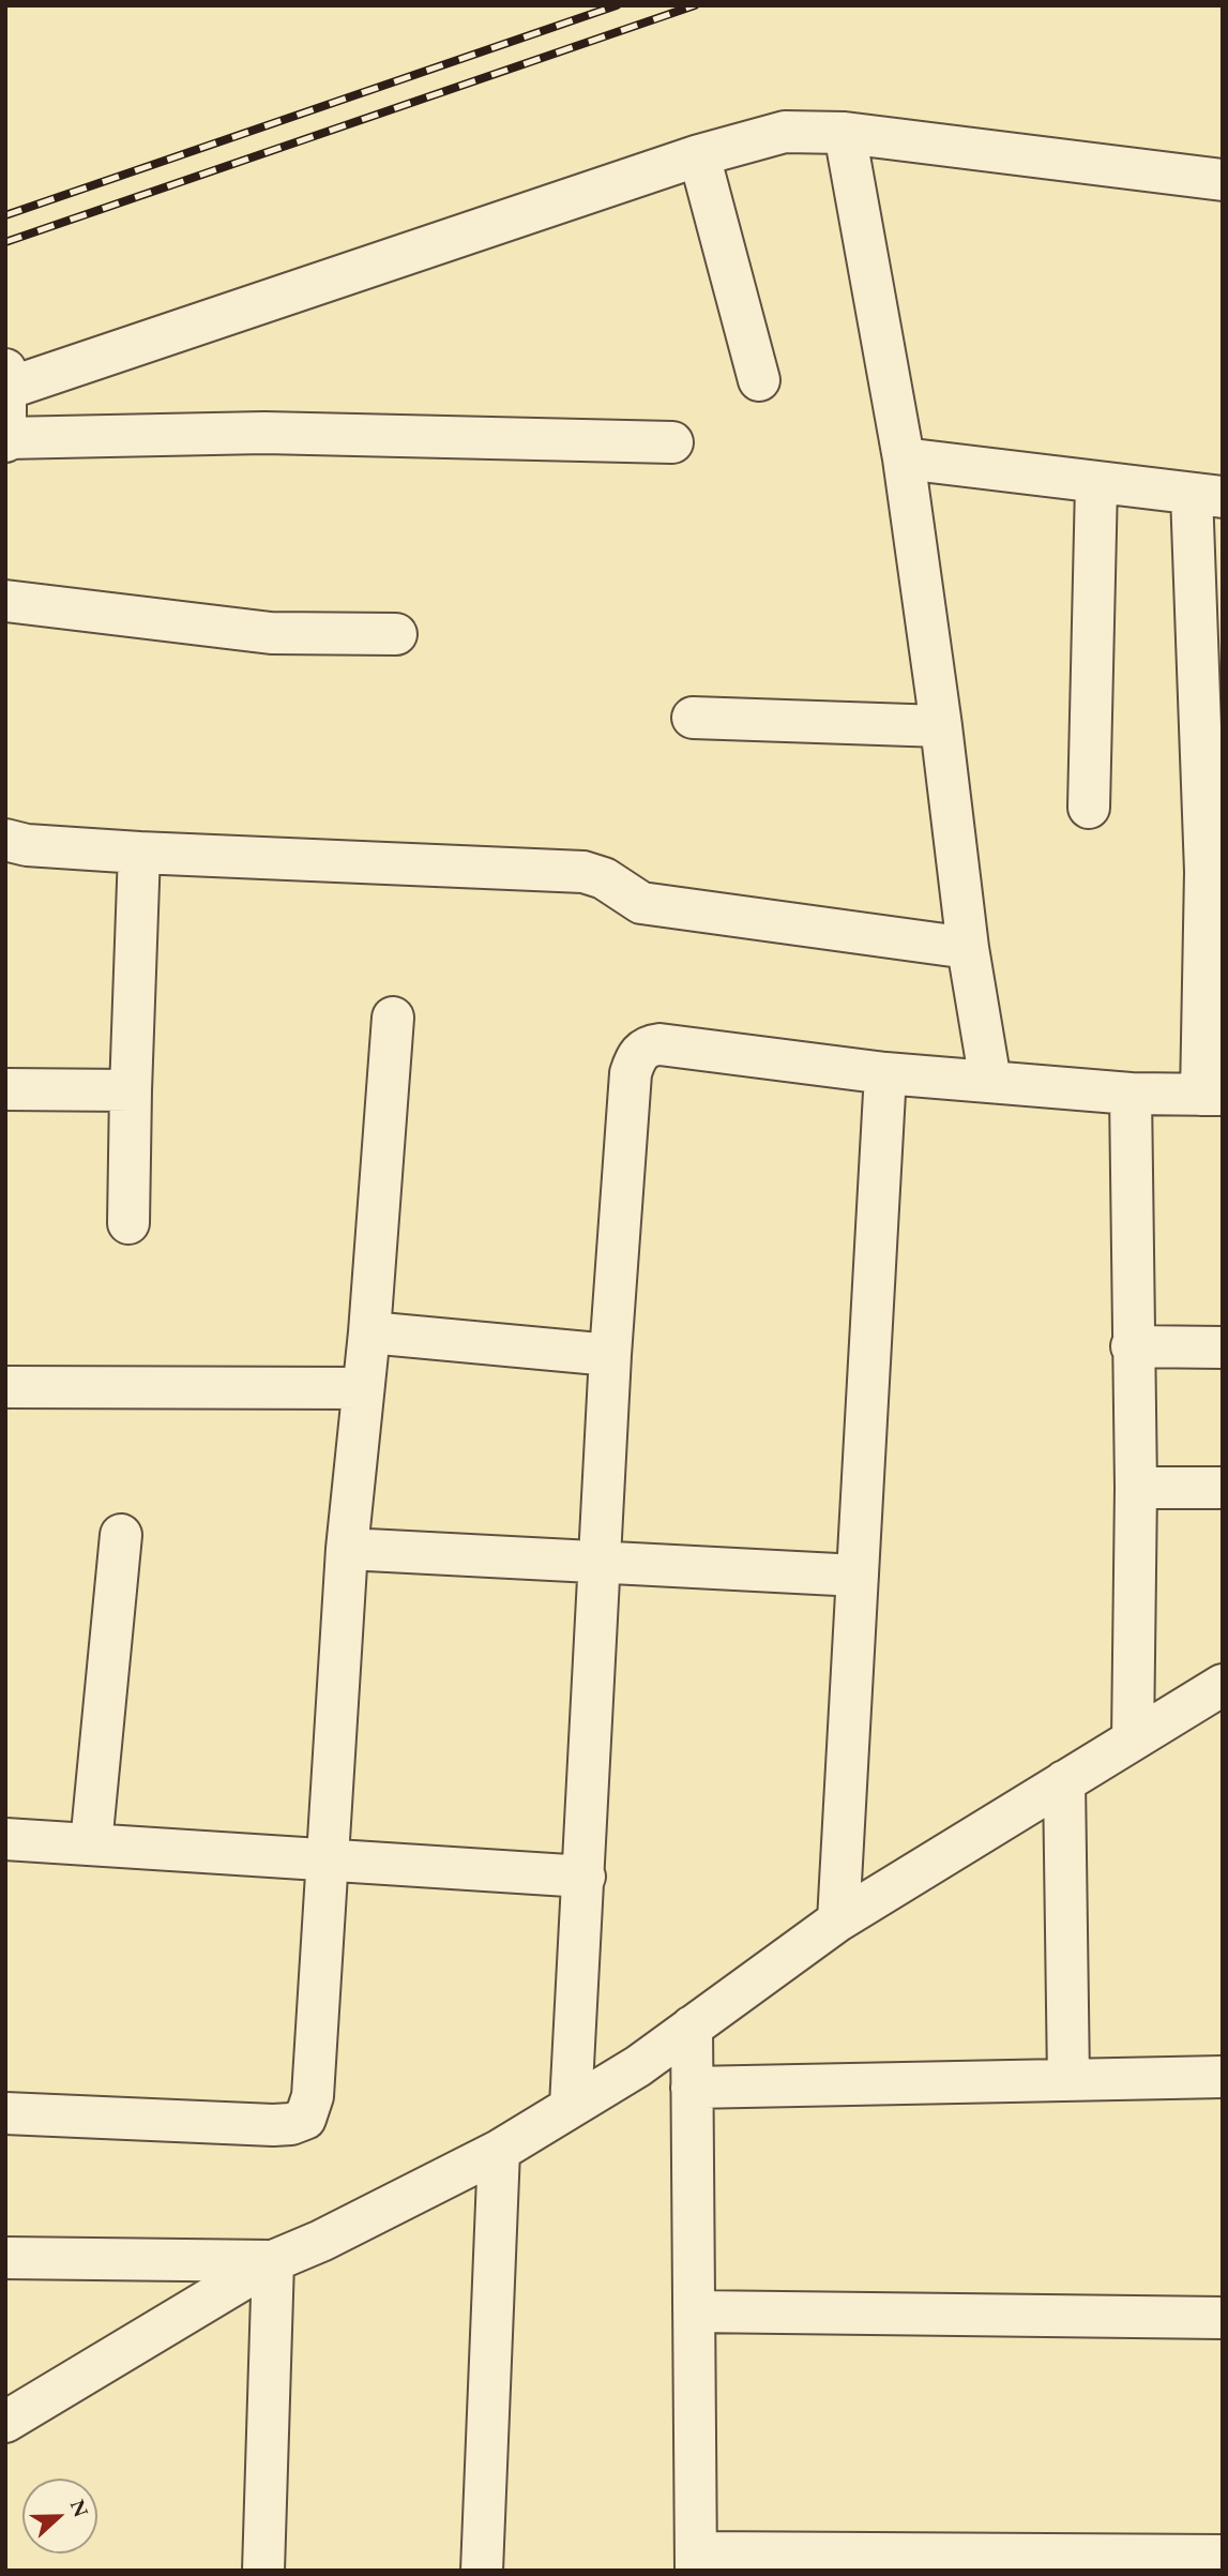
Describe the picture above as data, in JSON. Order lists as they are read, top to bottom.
{
  "north": "right"
}
